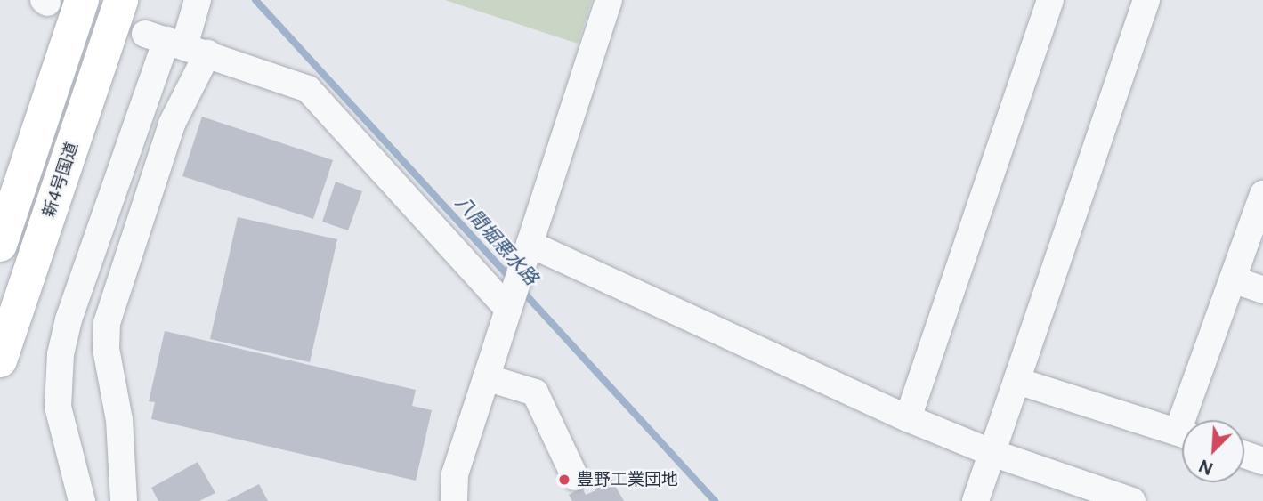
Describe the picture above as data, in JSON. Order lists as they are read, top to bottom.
{
  "streets": {
    "highway": ["新4号国道"]
  },
  "water": ["八間堀悪水路"],
  "places": ["豊野工業団地"],
  "north": "bottom left"
}
